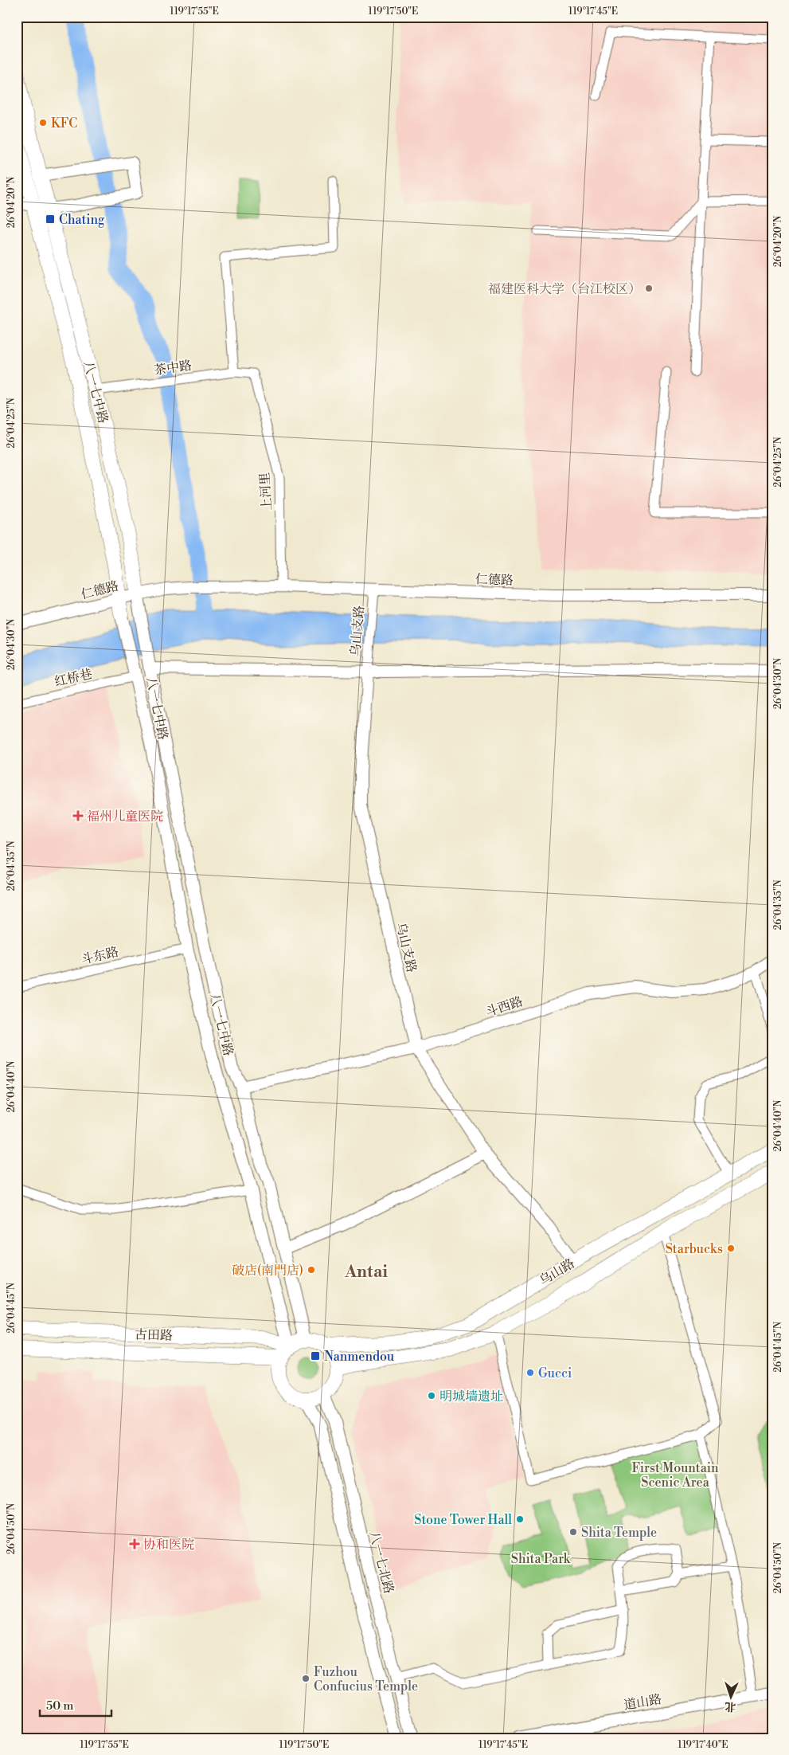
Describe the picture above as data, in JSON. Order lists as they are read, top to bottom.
{
  "streets": {
    "main road": [
      "八一七中路",
      "乌山路",
      "古田路",
      "八一七北路"
    ],
    "street": [
      "茶中路",
      "上河里",
      "仁德路",
      "乌山支路",
      "红桥巷",
      "斗东路",
      "斗西路",
      "道山路"
    ]
  },
  "crossings": [
    ["茶中路", "八一七中路"],
    ["茶中路", "上河里"],
    ["八一七中路", "仁德路"],
    ["八一七中路", "红桥巷"],
    ["八一七中路", "斗东路"],
    ["八一七中路", "斗西路"],
    ["八一七中路", "乌山路"],
    ["八一七中路", "古田路"],
    ["八一七中路", "八一七北路"],
    ["上河里", "仁德路"],
    ["仁德路", "乌山支路"],
    ["乌山支路", "斗西路"],
    ["乌山支路", "乌山路"],
    ["乌山路", "古田路"],
    ["乌山路", "八一七北路"],
    ["古田路", "八一七北路"]
  ],
  "districts": ["Antai"],
  "parks": ["First Mountain Scenic Area", "Shita Park"],
  "places": {
    "other": [
      "KFC",
      "福建医科大学（台江校区）",
      "Starbucks",
      "破店(南門店)",
      "Gucci",
      "明城墙遗址",
      "Stone Tower Hall",
      "Shita Temple",
      "Fuzhou Confucius Temple"
    ],
    "transit": ["Chating", "Nanmendou"],
    "health": ["福州儿童医院", "协和医院"]
  },
  "scale_bar": "50 m",
  "north": "bottom",
  "coordinates": [
    "119°17'55\"E",
    "119°17'50\"E",
    "119°17'45\"E",
    "26°04'20\"N",
    "26°04'25\"N",
    "26°04'30\"N",
    "26°04'35\"N",
    "26°04'40\"N",
    "26°04'45\"N",
    "26°04'50\"N",
    "119°17'40\"E"
  ]
}
